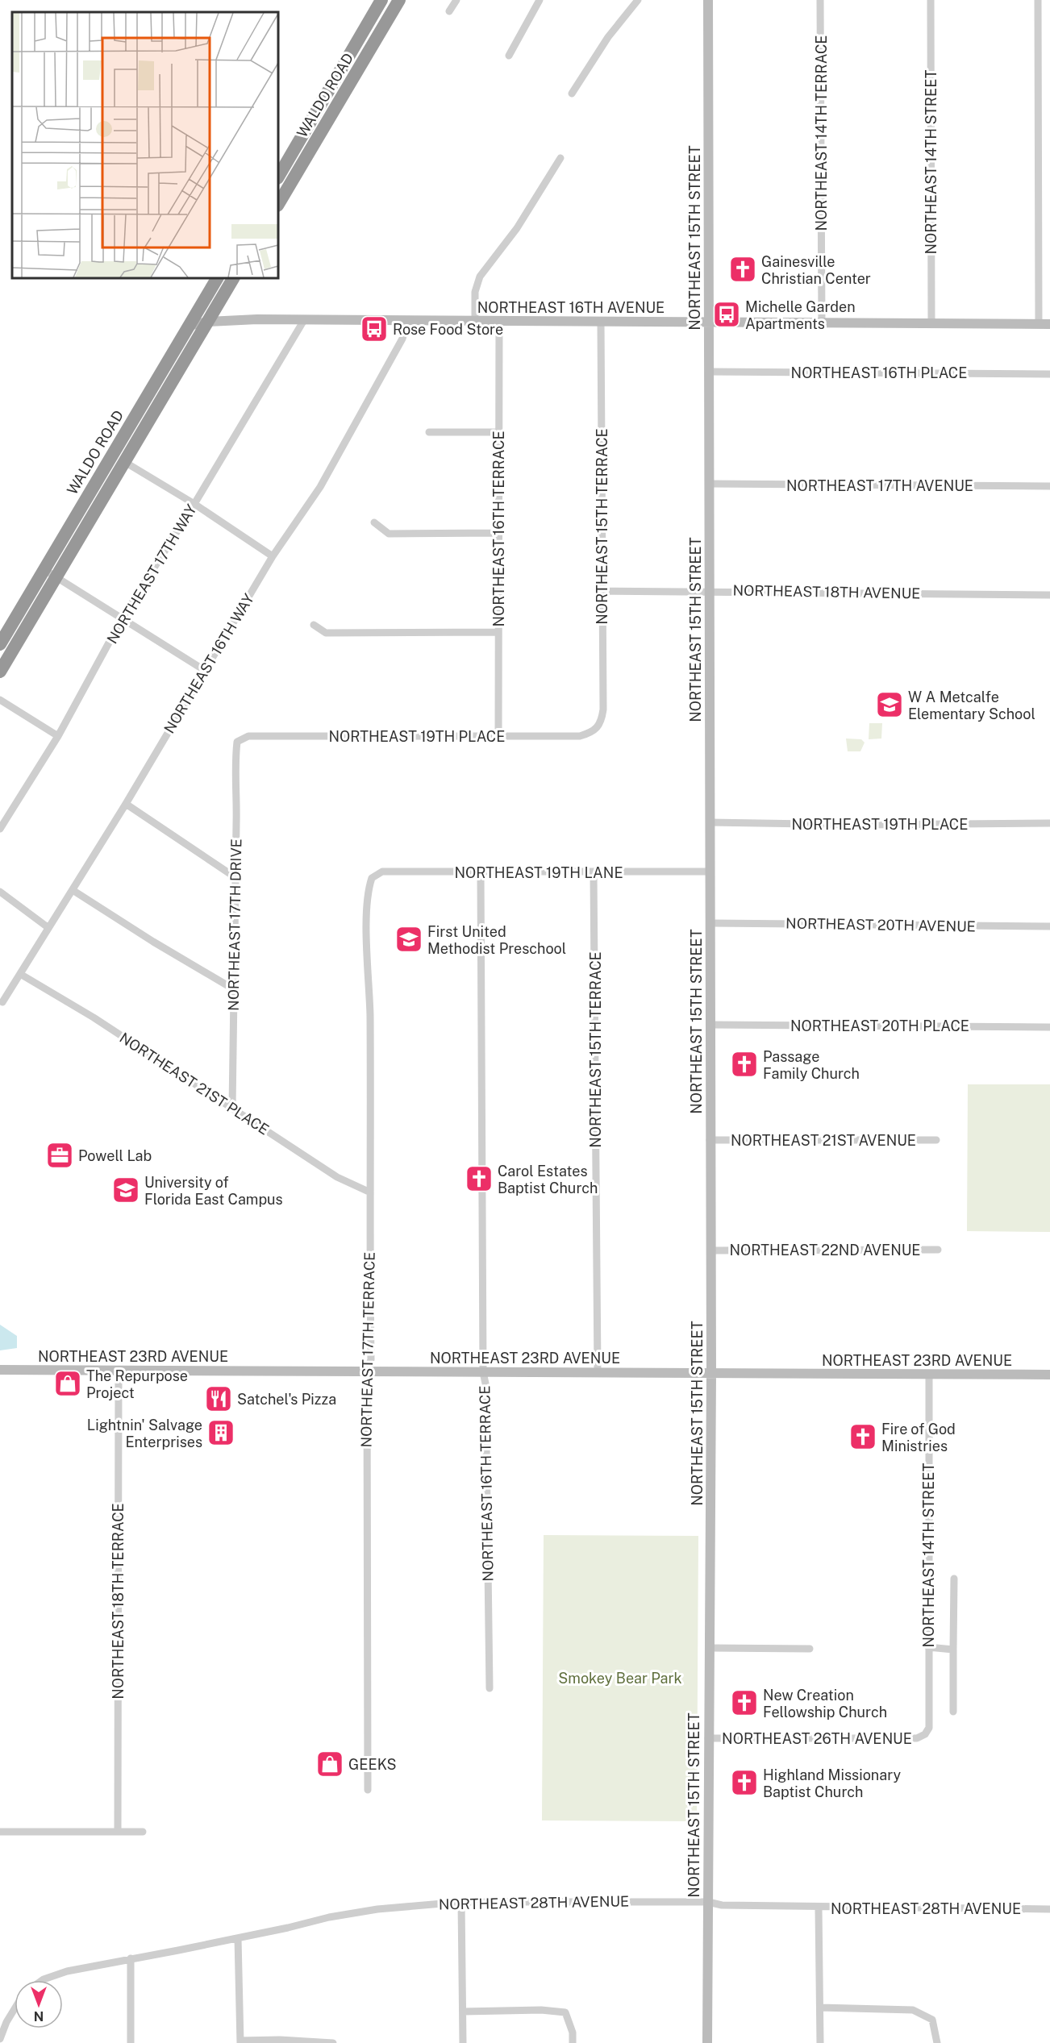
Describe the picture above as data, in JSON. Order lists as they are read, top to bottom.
{
  "streets": {
    "highway": ["WALDO ROAD"],
    "street": [
      "NORTHEAST 14TH TERRACE",
      "NORTHEAST 14TH STREET",
      "NORTHEAST 15TH STREET",
      "NORTHEAST 16TH AVENUE",
      "NORTHEAST 16TH PLACE",
      "NORTHEAST 17TH AVENUE",
      "NORTHEAST 15TH TERRACE",
      "NORTHEAST 16TH TERRACE",
      "NORTHEAST 17TH WAY",
      "NORTHEAST 18TH AVENUE",
      "NORTHEAST 16TH WAY",
      "NORTHEAST 19TH PLACE",
      "NORTHEAST 19TH LANE",
      "NORTHEAST 17TH DRIVE",
      "NORTHEAST 20TH AVENUE",
      "NORTHEAST 20TH PLACE",
      "NORTHEAST 21ST PLACE",
      "NORTHEAST 21ST AVENUE",
      "NORTHEAST 22ND AVENUE",
      "NORTHEAST 17TH TERRACE",
      "NORTHEAST 23RD AVENUE",
      "NORTHEAST 18TH TERRACE",
      "NORTHEAST 26TH AVENUE",
      "NORTHEAST 28TH AVENUE"
    ]
  },
  "crossings": [
    ["NORTHEAST 14TH TERRACE", "NORTHEAST 16TH AVENUE"],
    ["NORTHEAST 14TH STREET", "NORTHEAST 16TH AVENUE"],
    ["NORTHEAST 14TH STREET", "NORTHEAST 23RD AVENUE"],
    ["NORTHEAST 14TH STREET", "NORTHEAST 26TH AVENUE"],
    ["NORTHEAST 15TH STREET", "NORTHEAST 16TH AVENUE"],
    ["NORTHEAST 15TH STREET", "NORTHEAST 16TH PLACE"],
    ["NORTHEAST 15TH STREET", "NORTHEAST 17TH AVENUE"],
    ["NORTHEAST 15TH STREET", "NORTHEAST 18TH AVENUE"],
    ["NORTHEAST 15TH STREET", "NORTHEAST 19TH PLACE"],
    ["NORTHEAST 15TH STREET", "NORTHEAST 19TH LANE"],
    ["NORTHEAST 15TH STREET", "NORTHEAST 20TH AVENUE"],
    ["NORTHEAST 15TH STREET", "NORTHEAST 20TH PLACE"],
    ["NORTHEAST 15TH STREET", "NORTHEAST 21ST AVENUE"],
    ["NORTHEAST 15TH STREET", "NORTHEAST 22ND AVENUE"],
    ["NORTHEAST 15TH STREET", "NORTHEAST 23RD AVENUE"],
    ["NORTHEAST 15TH STREET", "NORTHEAST 26TH AVENUE"],
    ["NORTHEAST 15TH STREET", "NORTHEAST 28TH AVENUE"],
    ["NORTHEAST 16TH AVENUE", "NORTHEAST 15TH TERRACE"],
    ["NORTHEAST 16TH AVENUE", "NORTHEAST 16TH TERRACE"],
    ["NORTHEAST 16TH AVENUE", "NORTHEAST 17TH WAY"],
    ["NORTHEAST 16TH AVENUE", "NORTHEAST 16TH WAY"],
    ["NORTHEAST 15TH TERRACE", "NORTHEAST 18TH AVENUE"],
    ["NORTHEAST 15TH TERRACE", "NORTHEAST 19TH PLACE"],
    ["NORTHEAST 15TH TERRACE", "NORTHEAST 19TH LANE"],
    ["NORTHEAST 15TH TERRACE", "NORTHEAST 23RD AVENUE"],
    ["NORTHEAST 16TH TERRACE", "NORTHEAST 19TH PLACE"],
    ["NORTHEAST 16TH TERRACE", "NORTHEAST 19TH LANE"],
    ["NORTHEAST 16TH TERRACE", "NORTHEAST 23RD AVENUE"],
    ["NORTHEAST 16TH WAY", "NORTHEAST 21ST PLACE"],
    ["NORTHEAST 19TH PLACE", "NORTHEAST 17TH DRIVE"],
    ["NORTHEAST 19TH LANE", "NORTHEAST 17TH TERRACE"],
    ["NORTHEAST 17TH DRIVE", "NORTHEAST 21ST PLACE"],
    ["NORTHEAST 21ST PLACE", "NORTHEAST 17TH TERRACE"],
    ["NORTHEAST 17TH TERRACE", "NORTHEAST 23RD AVENUE"],
    ["NORTHEAST 23RD AVENUE", "NORTHEAST 18TH TERRACE"]
  ],
  "parks": ["Smokey Bear Park"],
  "places": {
    "church": [
      "Gainesville Christian Center",
      "Passage Family Church",
      "Carol Estates Baptist Church",
      "Fire of God Ministries",
      "New Creation Fellowship Church",
      "Highland Missionary Baptist Church"
    ],
    "bus stop": ["Michelle Garden Apartments", "Rose Food Store"],
    "school or university": ["W A Metcalfe Elementary School", "First United Methodist Preschool", "University of Florida East Campus"],
    "office": ["Powell Lab"],
    "shop": ["The Repurpose Project", "GEEKS"],
    "restaurant": ["Satchel's Pizza"],
    "building": ["Lightnin' Salvage Enterprises"]
  },
  "north": "bottom"
}
